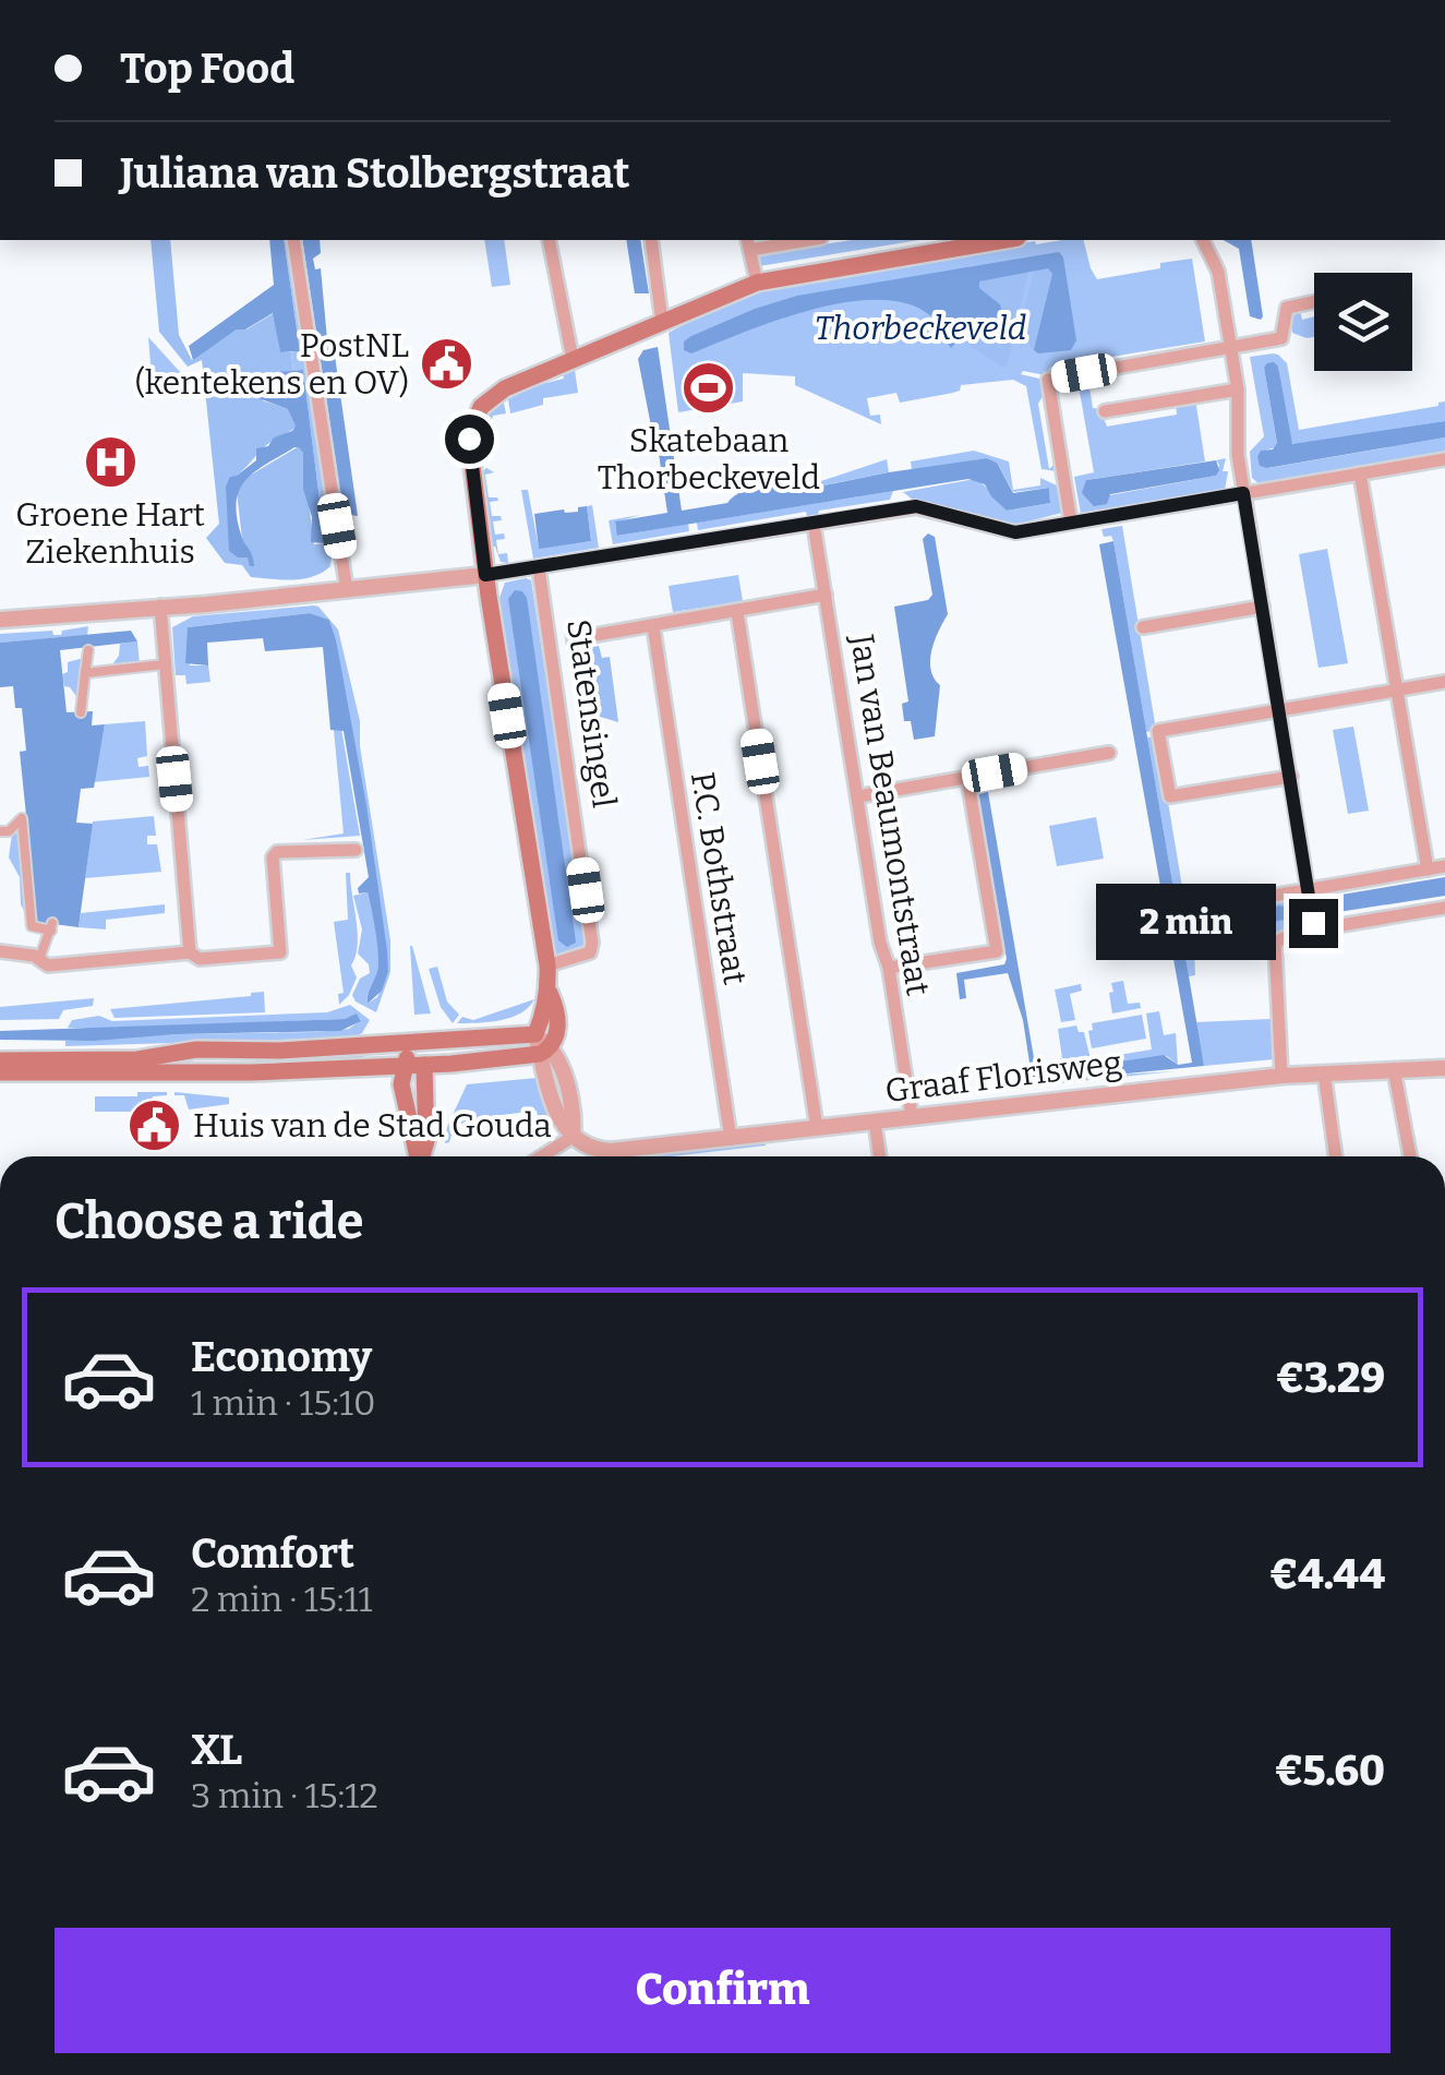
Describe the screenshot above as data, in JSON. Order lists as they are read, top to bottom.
{
  "streets": {
    "street": [
      "Statensingel",
      "Jan van Beaumontstraat",
      "P.C. Bothstraat",
      "Graaf Florisweg"
    ]
  },
  "crossings": [
    ["Jan van Beaumontstraat", "Graaf Florisweg"],
    ["P.C. Bothstraat", "Graaf Florisweg"]
  ],
  "parks": ["Thorbeckeveld"],
  "places": {
    "public building": ["PostNL (kentekens en OV)", "Huis van de Stad Gouda"],
    "sports": ["Skatebaan Thorbeckeveld"],
    "hospital": ["Groene Hart Ziekenhuis"]
  },
  "page": {
    "banner": ["Top Food", "Juliana van Stolbergstraat"],
    "bubble": "2 min",
    "heading": "Choose a ride",
    "list": [
      {
        "name": "Economy",
        "note": "1 min · 15:10",
        "value": "€3.29"
      },
      {
        "name": "Comfort",
        "note": "2 min · 15:11",
        "value": "€4.44"
      },
      {
        "name": "XL",
        "note": "3 min · 15:12",
        "value": "€5.60"
      }
    ],
    "buttons": "Confirm"
  }
}
